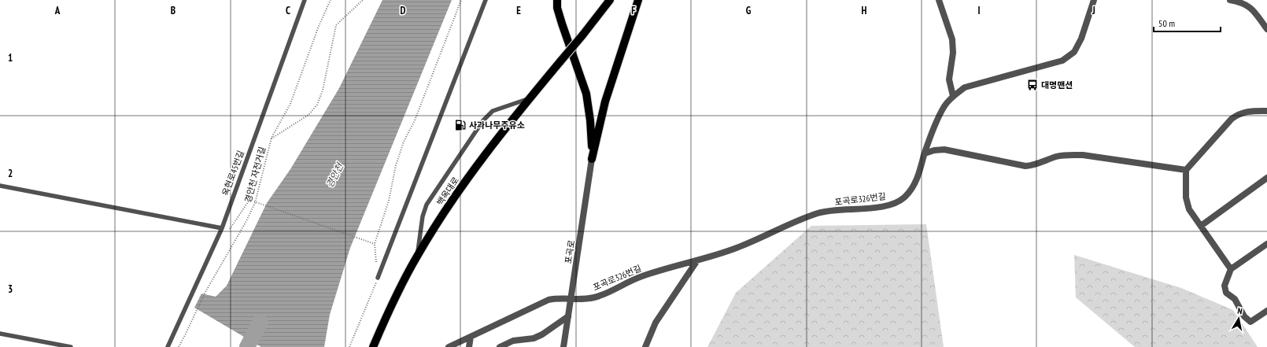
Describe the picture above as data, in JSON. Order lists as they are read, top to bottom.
{
  "streets": {
    "main road": ["백옥대로"],
    "street": ["포곡로326번길", "포곡로"],
    "lane": ["옥현로45번길"],
    "path": ["경안천 자전거길"]
  },
  "crossings": [
    ["포곡로326번길", "포곡로"]
  ],
  "water": ["경안천"],
  "places": {
    "bus stop": ["대명맨션"],
    "fuel station": ["사과나무주유소"]
  },
  "scale_bar": "50 m",
  "north": "top",
  "grid": {
    "columns": [
      "A",
      "B",
      "C",
      "D",
      "E",
      "F",
      "G",
      "H",
      "I",
      "J"
    ],
    "rows": ["1", "2", "3"]
  }
}
